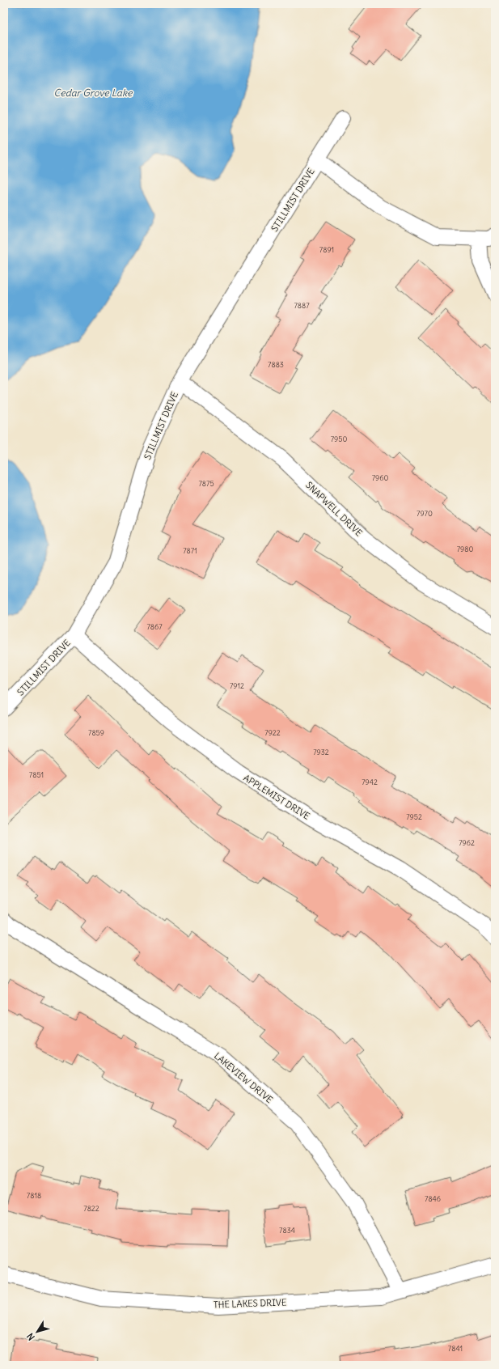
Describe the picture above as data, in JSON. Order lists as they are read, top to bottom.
{
  "streets": {
    "street": [
      "STILLMIST DRIVE",
      "SNAPWELL DRIVE",
      "APPLEMIST DRIVE",
      "LAKEVIEW DRIVE",
      "THE LAKES DRIVE"
    ]
  },
  "crossings": [
    ["STILLMIST DRIVE", "SNAPWELL DRIVE"],
    ["STILLMIST DRIVE", "APPLEMIST DRIVE"],
    ["LAKEVIEW DRIVE", "THE LAKES DRIVE"]
  ],
  "water": ["Cedar Grove Lake"],
  "house_numbers": [
    "7891",
    "7887",
    "7883",
    "7950",
    "7960",
    "7875",
    "7970",
    "7980",
    "7871",
    "7867",
    "7912",
    "7859",
    "7922",
    "7932",
    "7851",
    "7942",
    "7952",
    "7962",
    "7818",
    "7846",
    "7822",
    "7834",
    "7841"
  ],
  "north": "bottom left"
}
